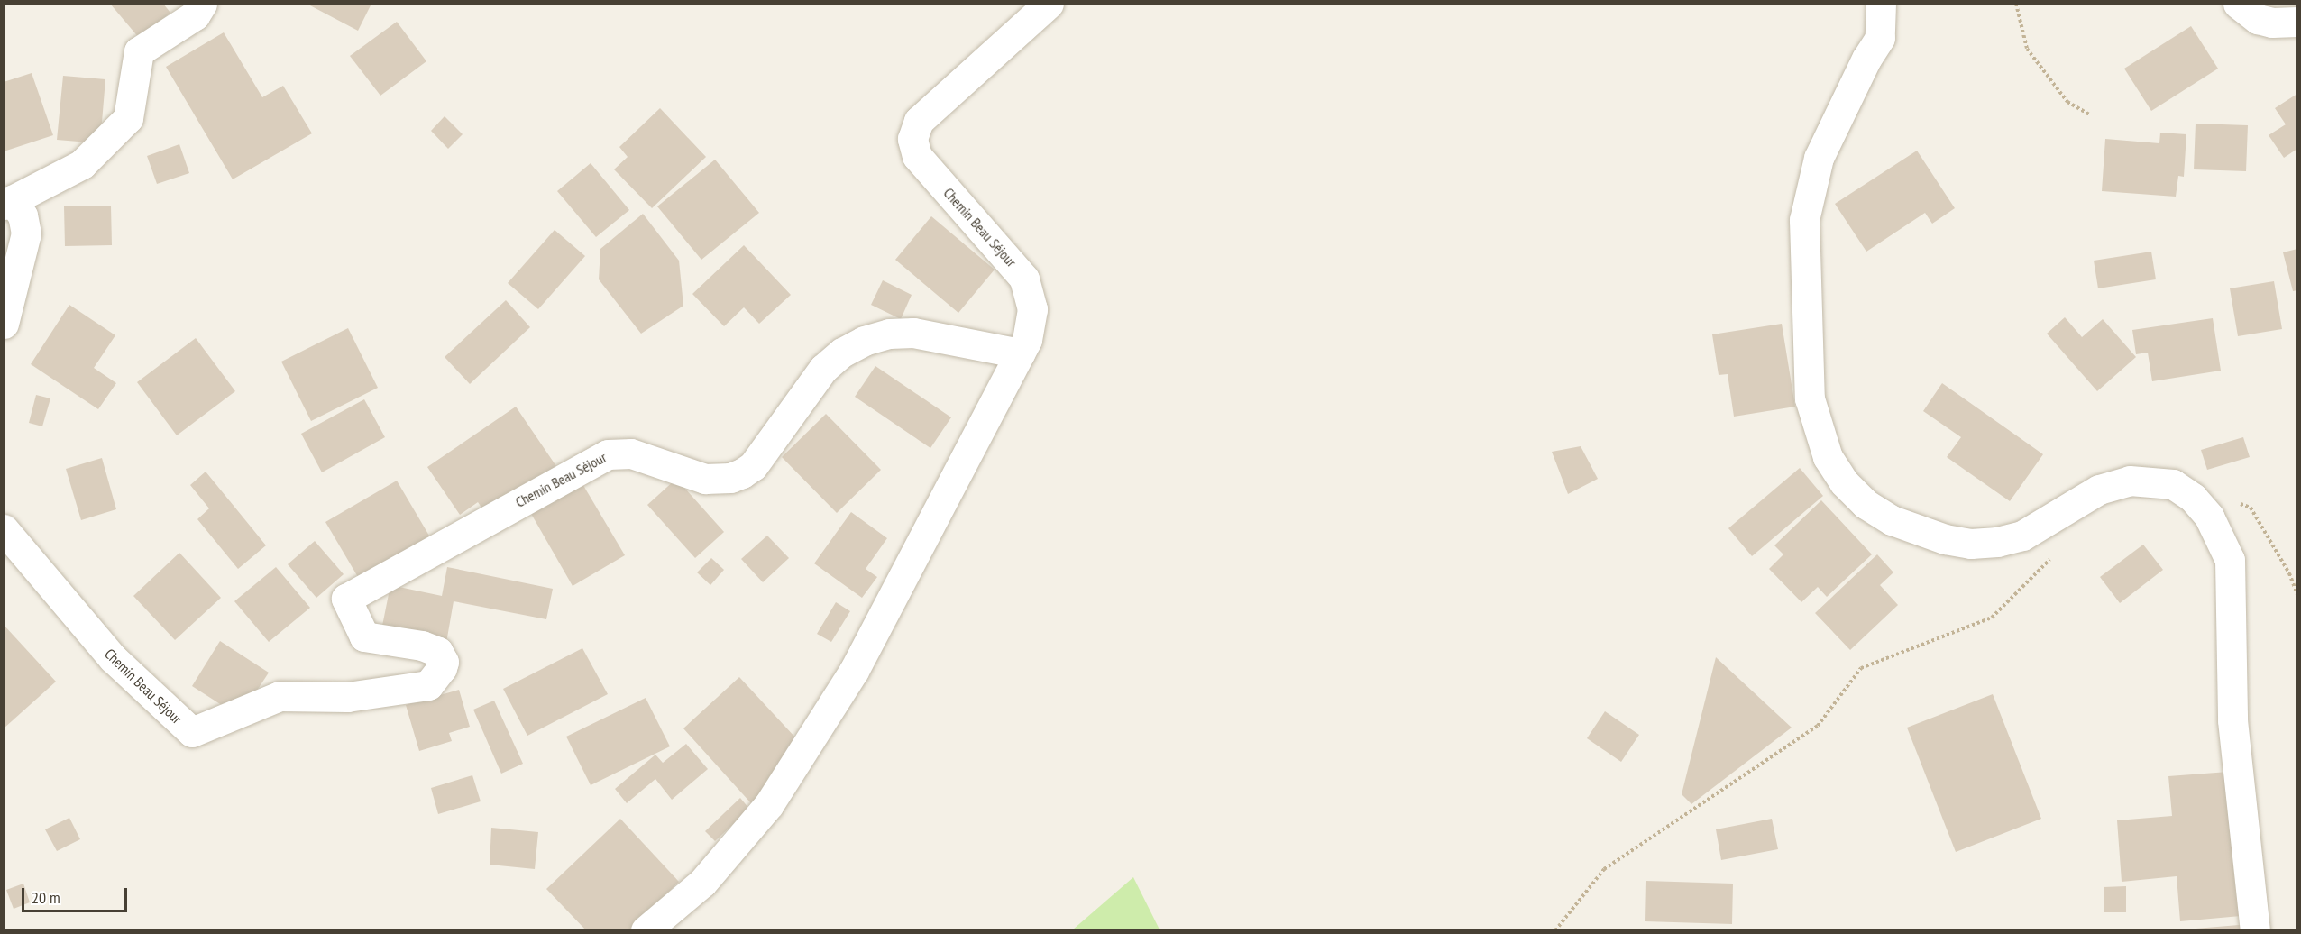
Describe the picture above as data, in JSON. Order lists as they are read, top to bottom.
{
  "streets": {
    "street": ["Chemin Beau Séjour"]
  },
  "scale_bar": "20 m"
}
